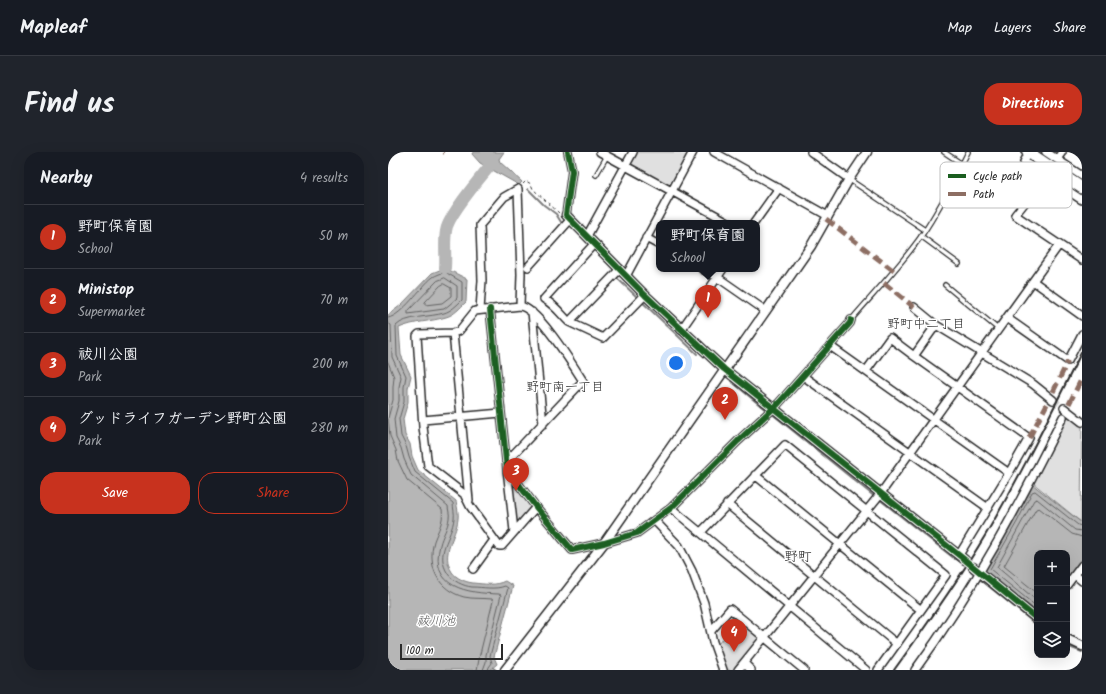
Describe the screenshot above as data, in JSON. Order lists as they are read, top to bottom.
{
  "districts": ["野町中二丁目", "野町南一丁目", "野町"],
  "water": ["祓川池"],
  "legend": ["Cycle path", "Path"],
  "scale_bar": "100 m",
  "page": {
    "header": "Mapleaf",
    "nav": ["Map", "Layers", "Share"],
    "title": "Find us",
    "buttons": [
      "Directions",
      ["Save", "Share"]
    ],
    "heading": ["Nearby", "4 results"],
    "list": [
      {
        "mark": "1",
        "name": "野町保育園",
        "note": "School",
        "value": "50 m"
      },
      {
        "mark": "2",
        "name": "Ministop",
        "note": "Supermarket",
        "value": "70 m"
      },
      {
        "mark": "3",
        "name": "祓川公園",
        "note": "Park",
        "value": "200 m"
      },
      {
        "mark": "4",
        "name": "グッドライフガーデン野町公園",
        "note": "Park",
        "value": "280 m"
      }
    ],
    "popup": ["野町保育園", "School"],
    "pins": [
      "1",
      "2",
      "3",
      "4"
    ],
    "map_buttons": ["+", "−"],
    "scale": "100 m"
  }
}
